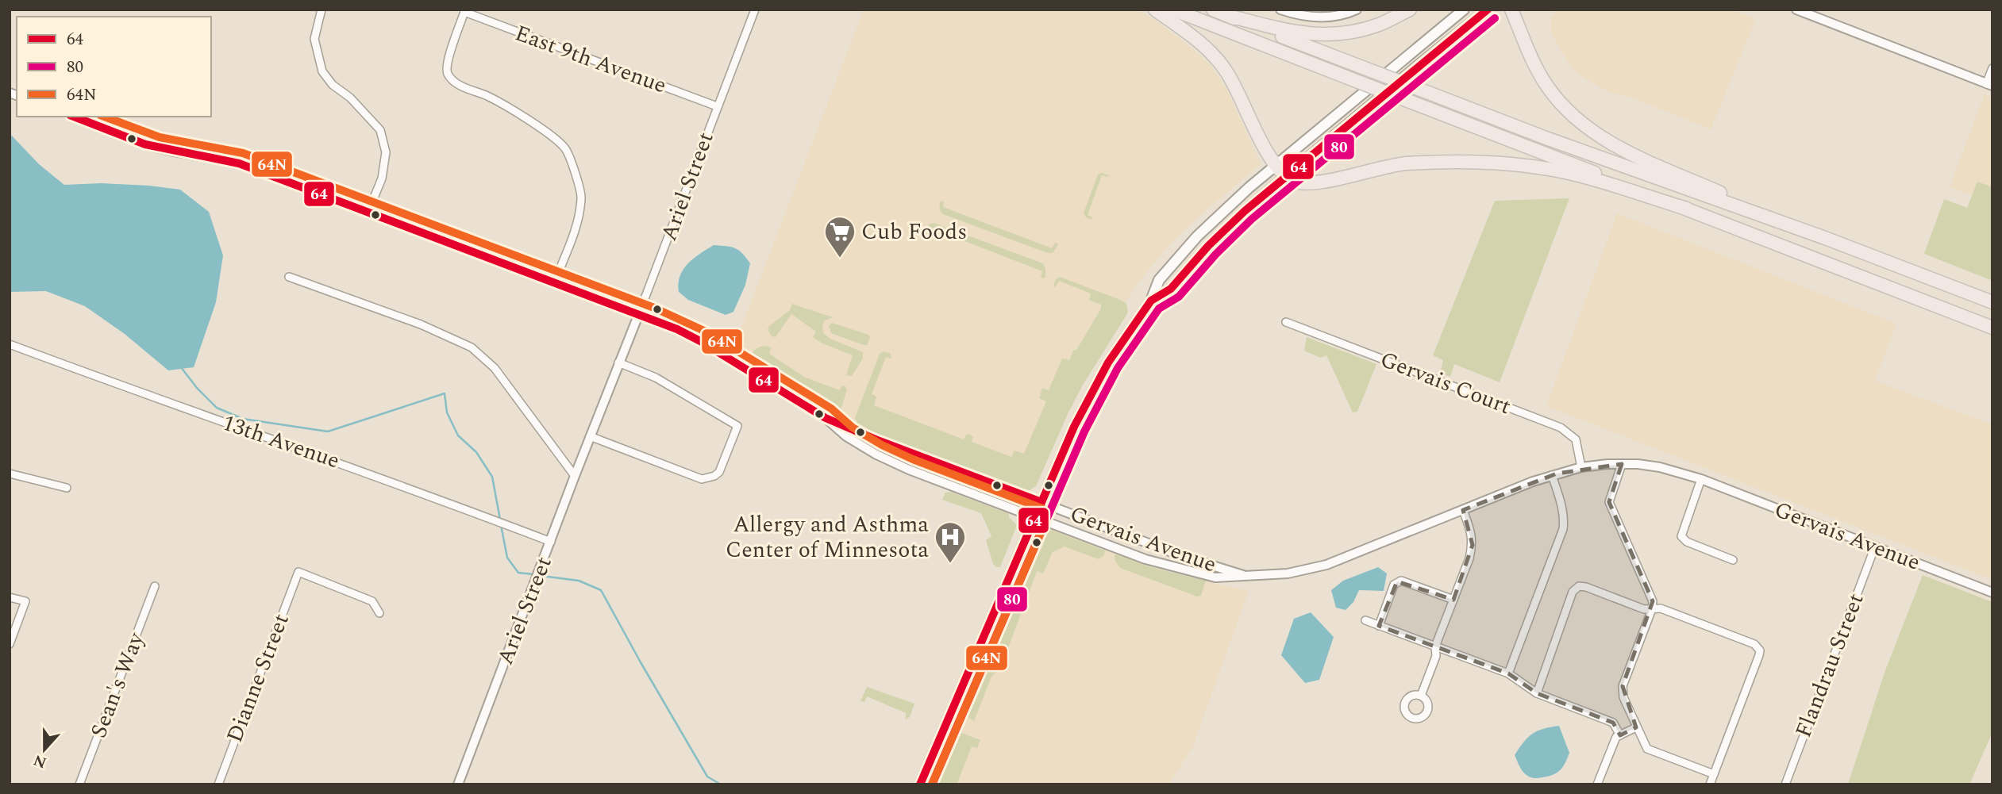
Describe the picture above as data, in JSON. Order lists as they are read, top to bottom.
{
  "streets": {
    "street": [
      "East 9th Avenue",
      "Ariel Street",
      "Gervais Court",
      "13th Avenue",
      "Gervais Avenue",
      "Flandrau Street",
      "Dianne Street",
      "Sean's Way"
    ]
  },
  "crossings": [
    ["East 9th Avenue", "Ariel Street"],
    ["Ariel Street", "13th Avenue"],
    ["Gervais Court", "Gervais Avenue"],
    ["Gervais Avenue", "Flandrau Street"]
  ],
  "places": {
    "supermarket": ["Cub Foods"],
    "hospital": ["Allergy and Asthma Center of Minnesota"]
  },
  "lines": ["transit line 64", "transit line 80", "transit line 64N"],
  "legend": ["64", "80", "64N"],
  "north": "bottom"
}
